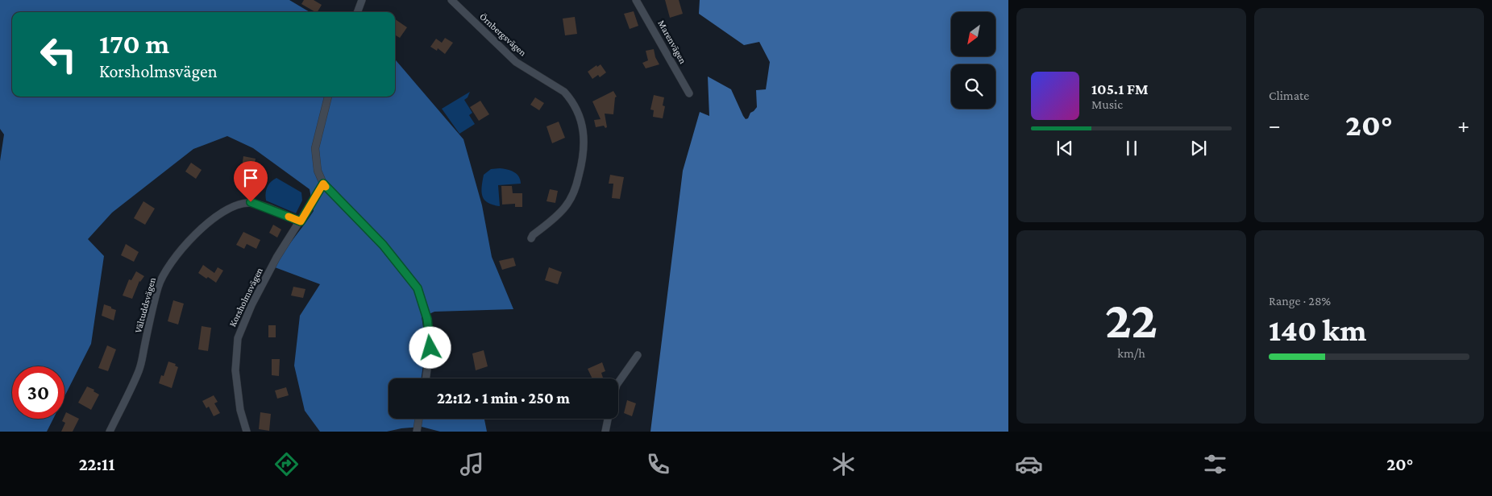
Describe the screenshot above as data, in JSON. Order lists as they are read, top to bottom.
{
  "streets": {
    "street": [
      "Örnbergsvägen",
      "Marenvägen",
      "Korsholmsvägen",
      "Vältuddsvägen"
    ]
  },
  "crossings": [
    ["Korsholmsvägen", "Vältuddsvägen"]
  ],
  "north": "bottom left",
  "page": {
    "tile": [
      "Climate",
      ["22", "km/h"],
      ["Range · 28%", "140 km"]
    ],
    "turn": ["170 m", "Korsholmsvägen"],
    "song": ["105.1 FM", "Music"],
    "heat": ["−", "20°", "+"],
    "limit": "30",
    "trip": "22:12 · 1 min · 250 m",
    "tabs": ["22:11", "20°"]
  }
}
